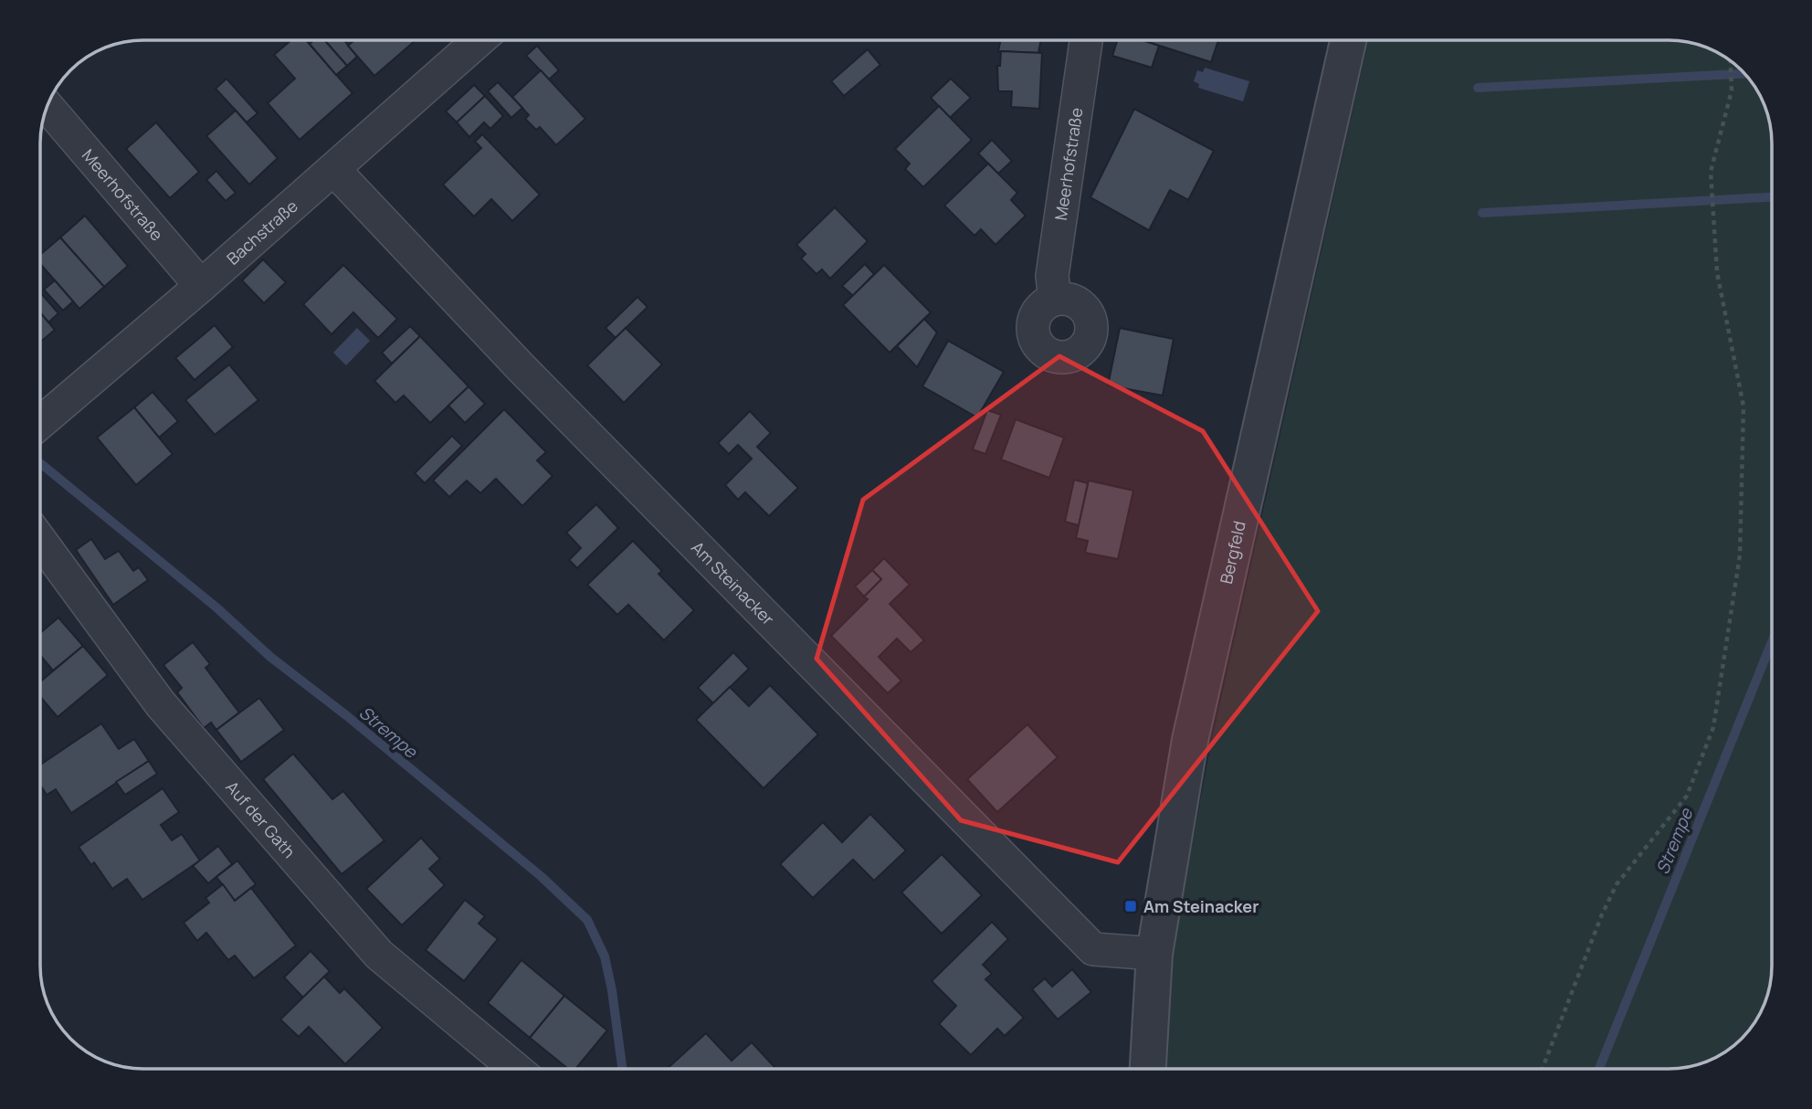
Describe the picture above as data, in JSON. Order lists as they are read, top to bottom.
{
  "streets": {
    "street": [
      "Meerhofstraße",
      "Bachstraße",
      "Bergfeld",
      "Am Steinacker",
      "Auf der Gath"
    ]
  },
  "crossings": [
    ["Meerhofstraße", "Bachstraße"],
    ["Bachstraße", "Am Steinacker"],
    ["Bergfeld", "Am Steinacker"]
  ],
  "water": ["Strempe"],
  "places": {
    "transit": ["Am Steinacker"]
  }
}
